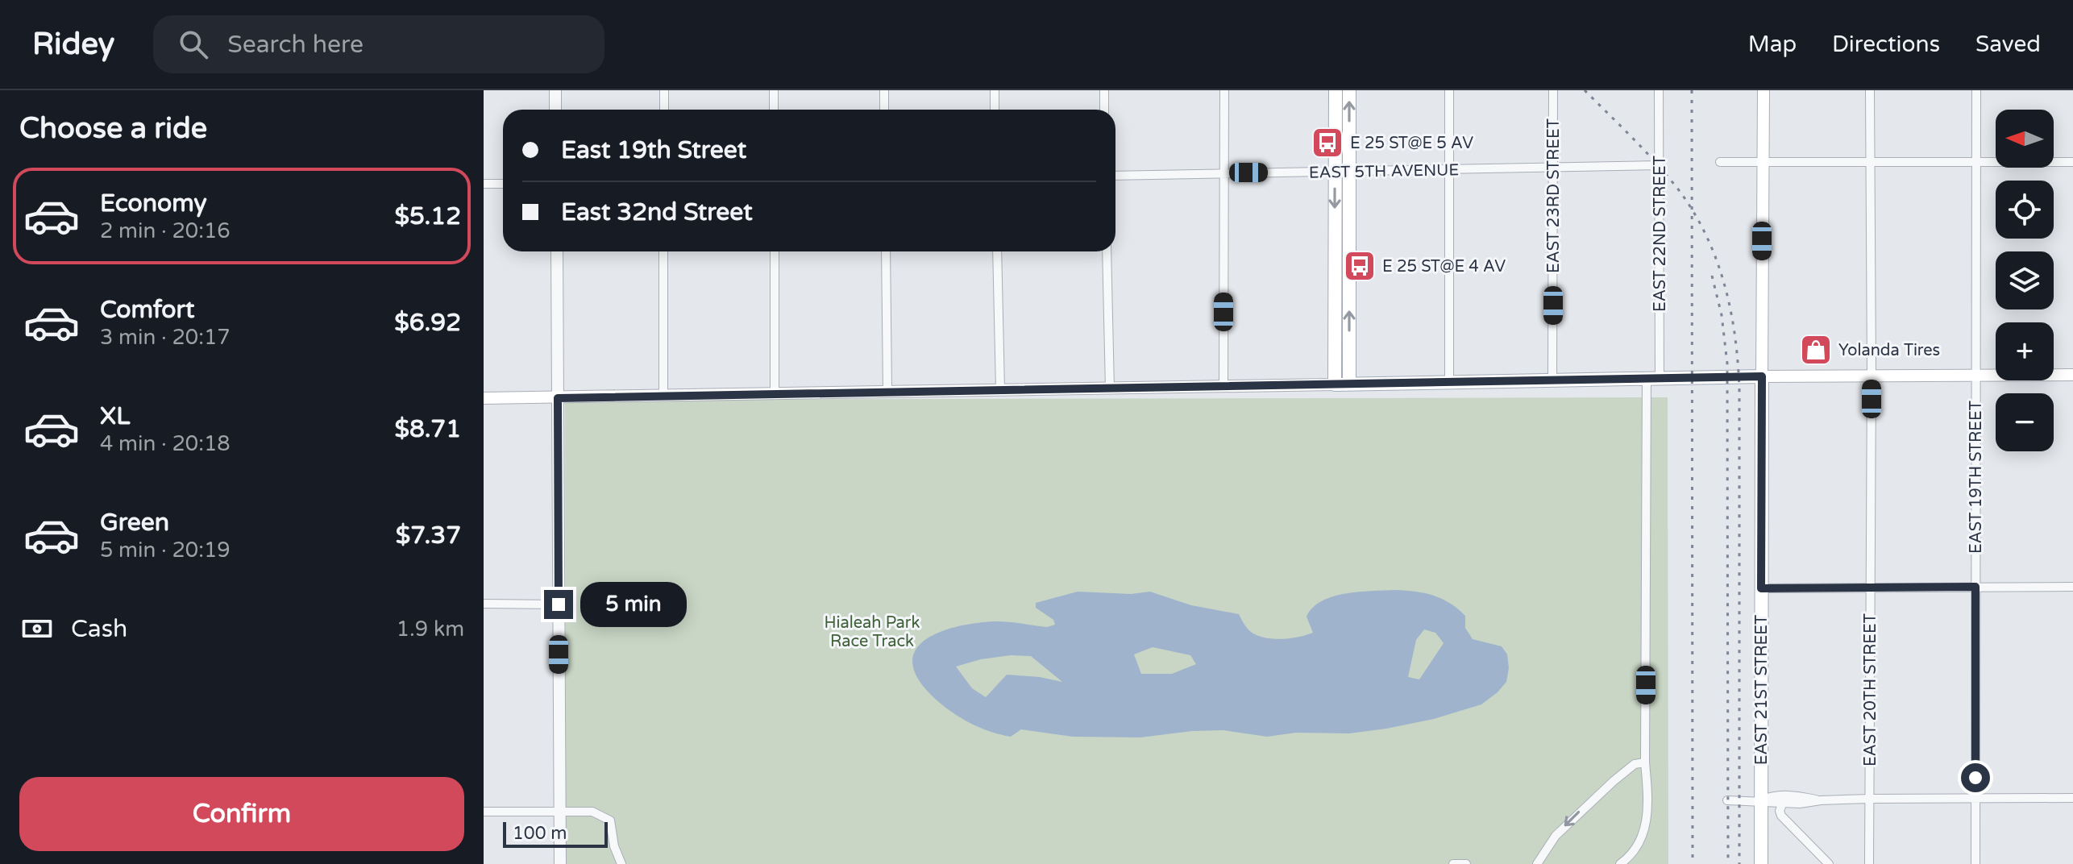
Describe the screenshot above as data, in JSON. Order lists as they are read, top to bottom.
{
  "streets": {
    "main road": ["EAST 21ST STREET"],
    "street": [
      "EAST 5TH AVENUE",
      "EAST 23RD STREET",
      "EAST 22ND STREET",
      "EAST 19TH STREET",
      "EAST 20TH STREET"
    ]
  },
  "crossings": [
    ["EAST 5TH AVENUE", "EAST 23RD STREET"],
    ["EAST 5TH AVENUE", "EAST 22ND STREET"]
  ],
  "parks": ["Hialeah Park Race Track"],
  "places": {
    "bus stop": ["E 25 ST@E 5 AV", "E 25 ST@E 4 AV"],
    "shop": ["Yolanda Tires"]
  },
  "scale_bar": "100 m",
  "north": "left",
  "page": {
    "header": "Ridey",
    "search": "Search here",
    "nav": ["Map", "Directions", "Saved"],
    "heading": "Choose a ride",
    "map_buttons": ["+", "−"],
    "banner": ["East 19th Street", "East 32nd Street"],
    "list": [
      {
        "name": "Economy",
        "note": "2 min · 20:16",
        "value": "$5.12"
      },
      {
        "name": "Comfort",
        "note": "3 min · 20:17",
        "value": "$6.92"
      },
      {
        "name": "XL",
        "note": "4 min · 20:18",
        "value": "$8.71"
      },
      {
        "name": "Green",
        "note": "5 min · 20:19",
        "value": "$7.37"
      }
    ],
    "bubble": "5 min",
    "pay": ["Cash", "1.9 km"],
    "buttons": "Confirm",
    "scale": "100 m"
  }
}
